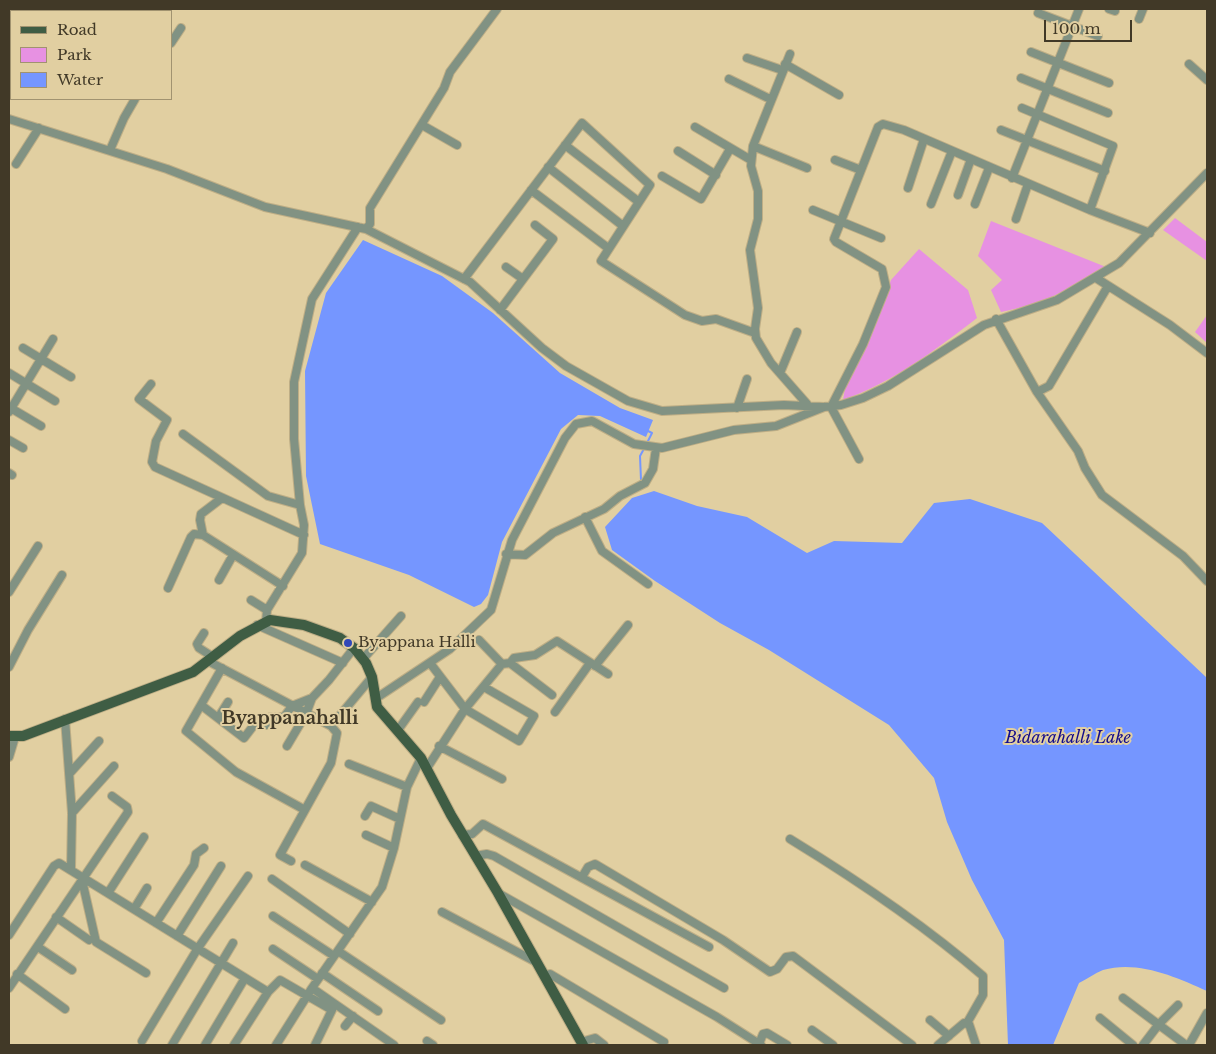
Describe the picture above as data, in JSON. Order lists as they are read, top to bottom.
{
  "districts": ["Byappanahalli"],
  "water": ["Bidarahalli Lake"],
  "places": ["Byappana Halli"],
  "legend": ["Road", "Park", "Water"],
  "scale_bar": "100 m"
}
